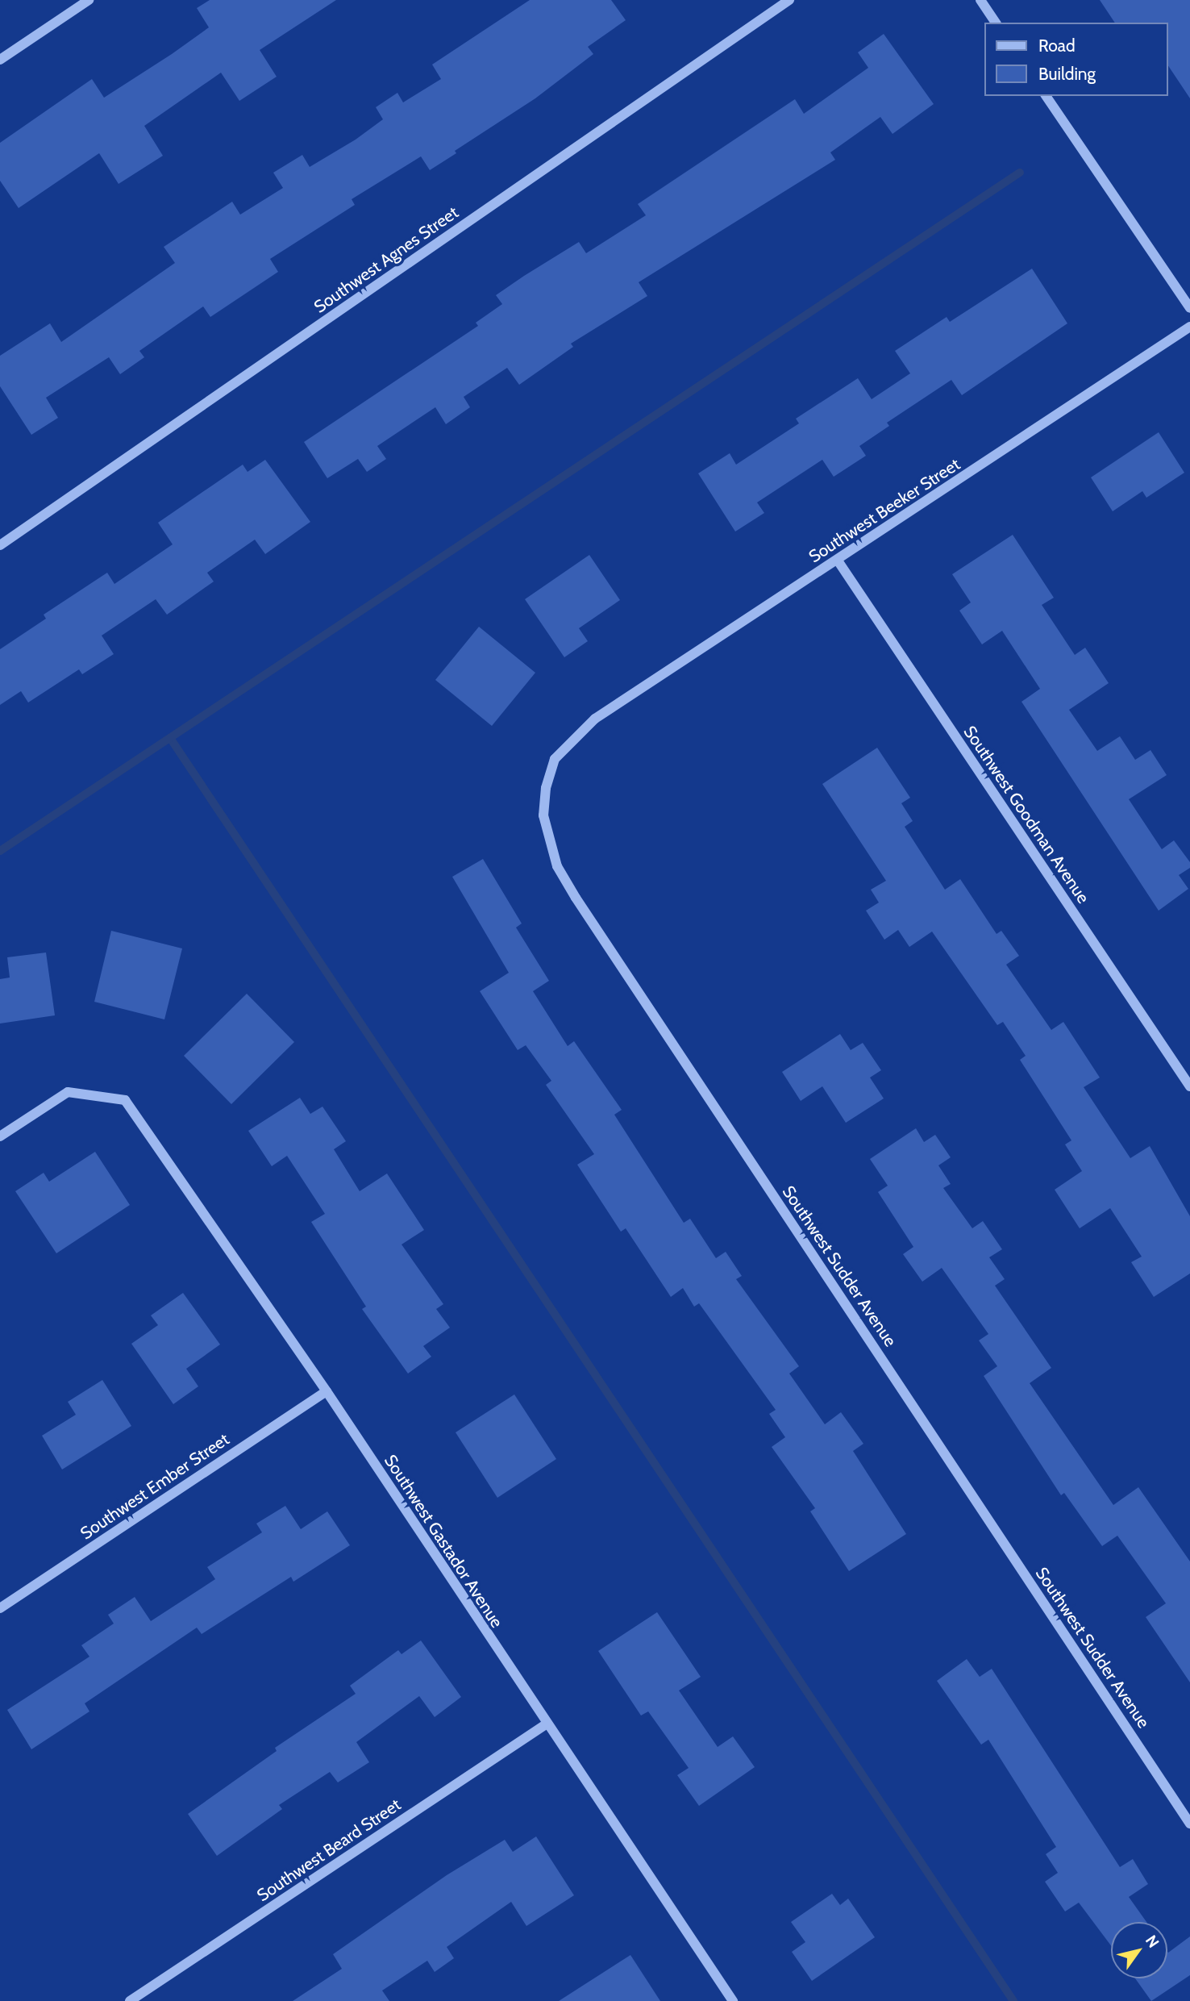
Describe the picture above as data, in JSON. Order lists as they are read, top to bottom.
{
  "streets": {
    "street": [
      "Southwest Agnes Street",
      "Southwest Beeker Street",
      "Southwest Goodman Avenue",
      "Southwest Sudder Avenue",
      "Southwest Ember Street",
      "Southwest Gastador Avenue",
      "Southwest Beard Street"
    ]
  },
  "crossings": [
    ["Southwest Beeker Street", "Southwest Goodman Avenue"],
    ["Southwest Beeker Street", "Southwest Sudder Avenue"],
    ["Southwest Ember Street", "Southwest Gastador Avenue"],
    ["Southwest Gastador Avenue", "Southwest Beard Street"]
  ],
  "legend": ["Road", "Building"],
  "north": "top right"
}
